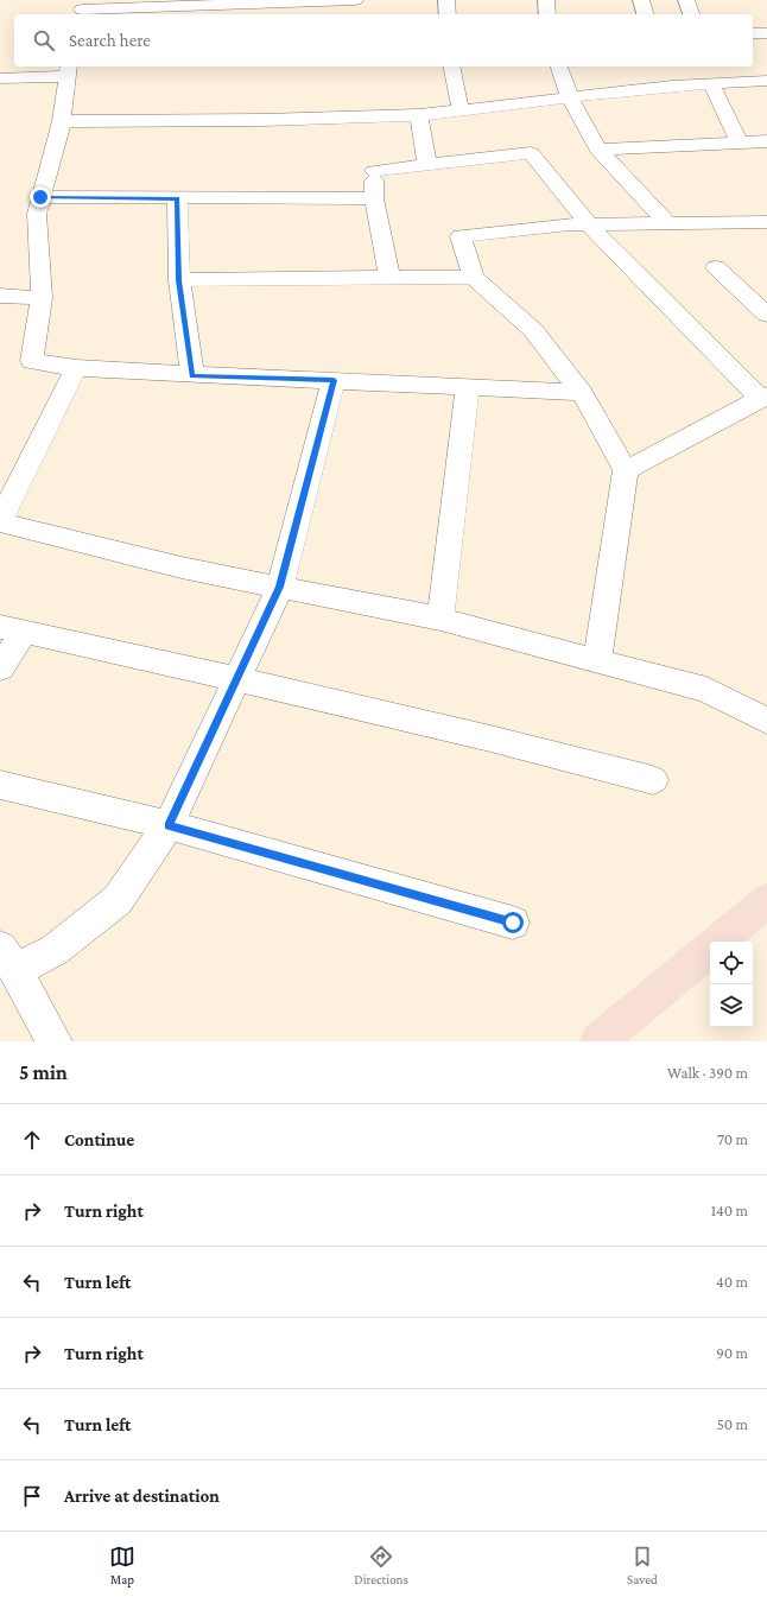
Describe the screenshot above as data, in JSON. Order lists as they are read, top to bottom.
{
  "page": {
    "search": "Search here",
    "heading": ["5 min", "Walk · 390 m"],
    "list": [
      ["Continue", "70 m"],
      ["Turn right", "140 m"],
      ["Turn left", "40 m"],
      ["Turn right", "90 m"],
      ["Turn left", "50 m"],
      "Arrive at destination"
    ],
    "nav": ["Map", "Directions", "Saved"]
  }
}
